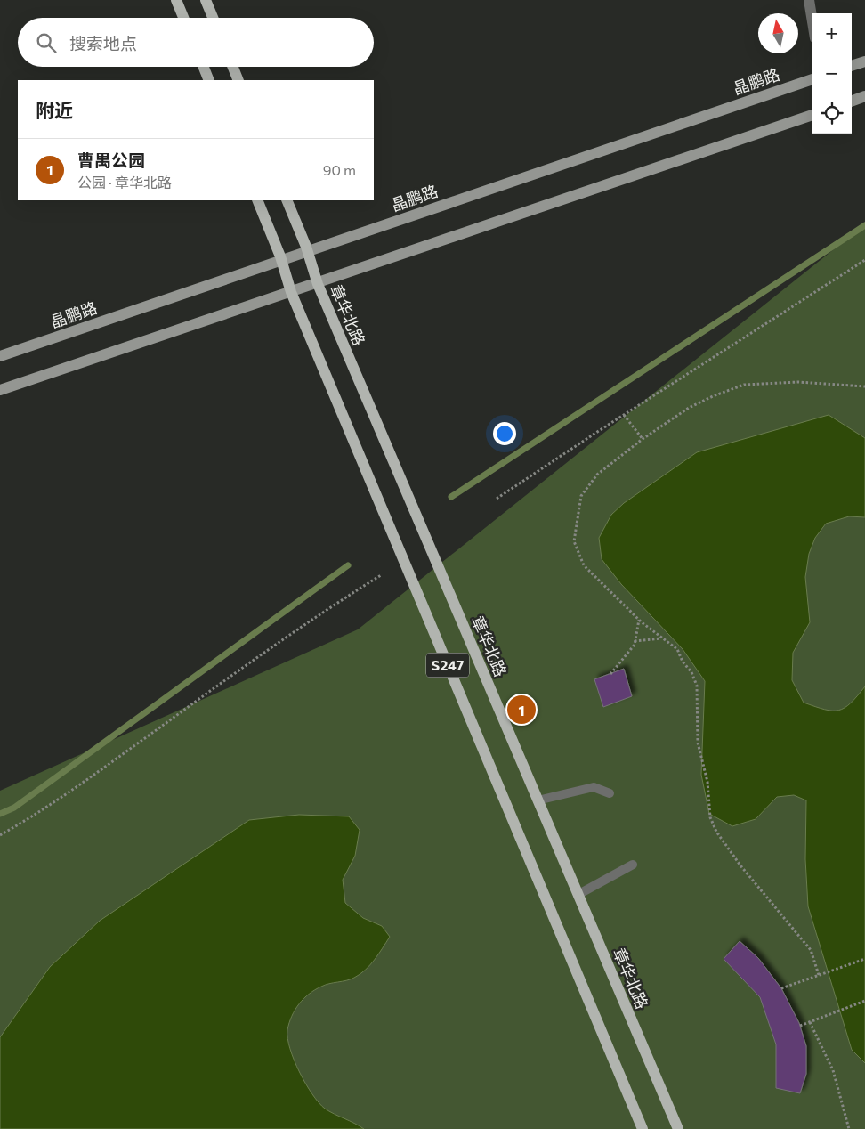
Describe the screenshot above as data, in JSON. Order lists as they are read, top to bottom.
{
  "streets": {
    "main road": ["晶鹏路", "章华北路", "S247"]
  },
  "crossings": [
    ["晶鹏路", "章华北路"],
    ["晶鹏路", "S247"]
  ],
  "north": "top",
  "page": {
    "map_buttons": ["+", "−"],
    "search": "搜索地点",
    "heading": "附近",
    "list": [
      {
        "mark": "1",
        "name": "曹禺公园",
        "note": "公园 · 章华北路",
        "value": "90 m"
      }
    ],
    "pins": "1"
  }
}
